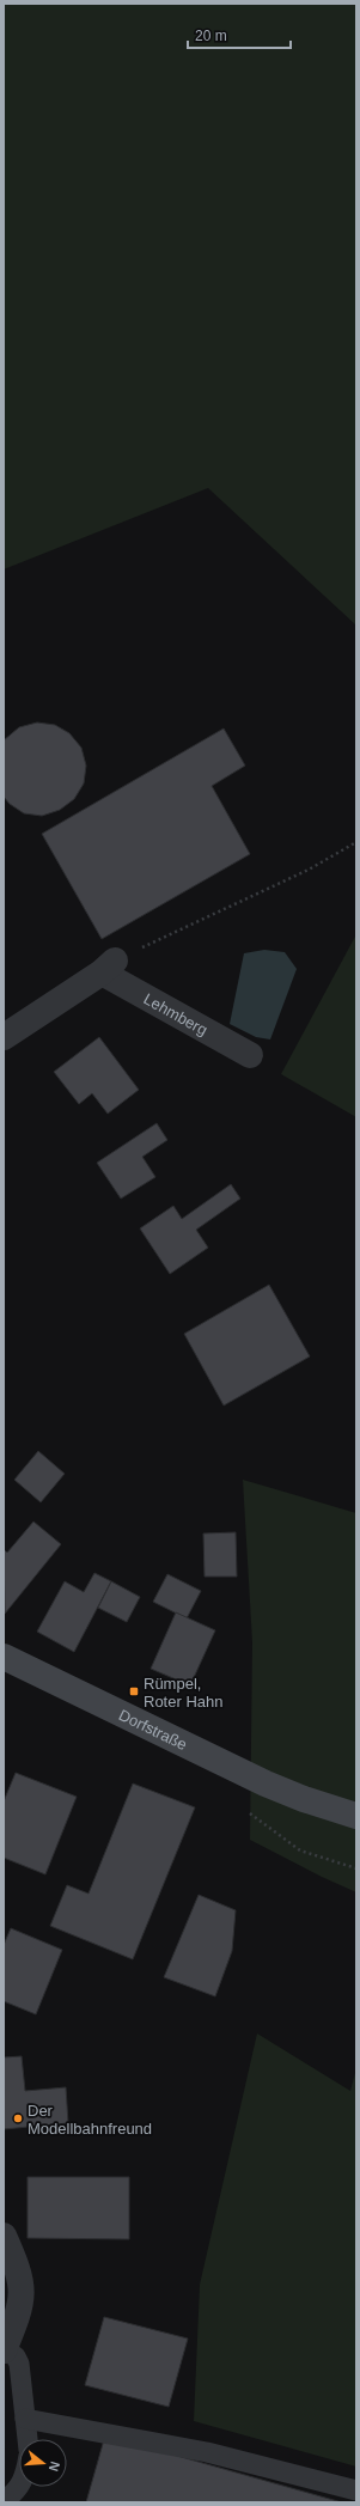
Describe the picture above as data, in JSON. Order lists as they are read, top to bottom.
{
  "streets": {
    "street": ["Lehmberg", "Dorfstraße"]
  },
  "places": {
    "transit": ["Rümpel, Roter Hahn"],
    "other": ["Der Modellbahnfreund"]
  },
  "scale_bar": "20 m",
  "north": "right"
}
